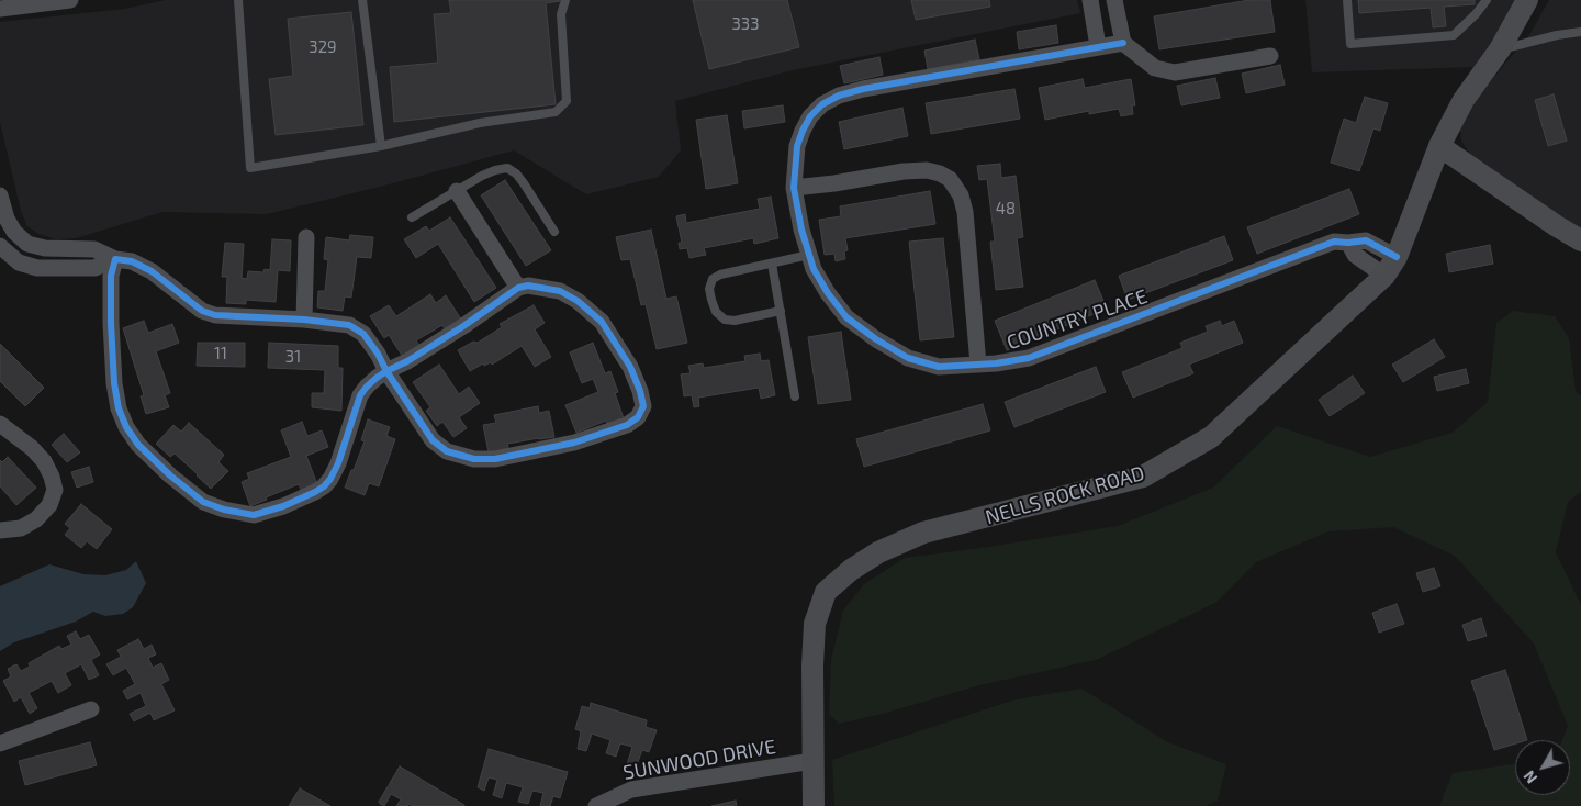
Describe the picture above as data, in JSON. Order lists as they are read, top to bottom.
{
  "streets": {
    "main road": ["NELLS ROCK ROAD"],
    "street": ["COUNTRY PLACE", "SUNWOOD DRIVE"]
  },
  "crossings": [
    ["COUNTRY PLACE", "NELLS ROCK ROAD"],
    ["NELLS ROCK ROAD", "SUNWOOD DRIVE"]
  ],
  "house_numbers": [
    "333",
    "329",
    "48",
    "11",
    "31"
  ],
  "north": "bottom left"
}
